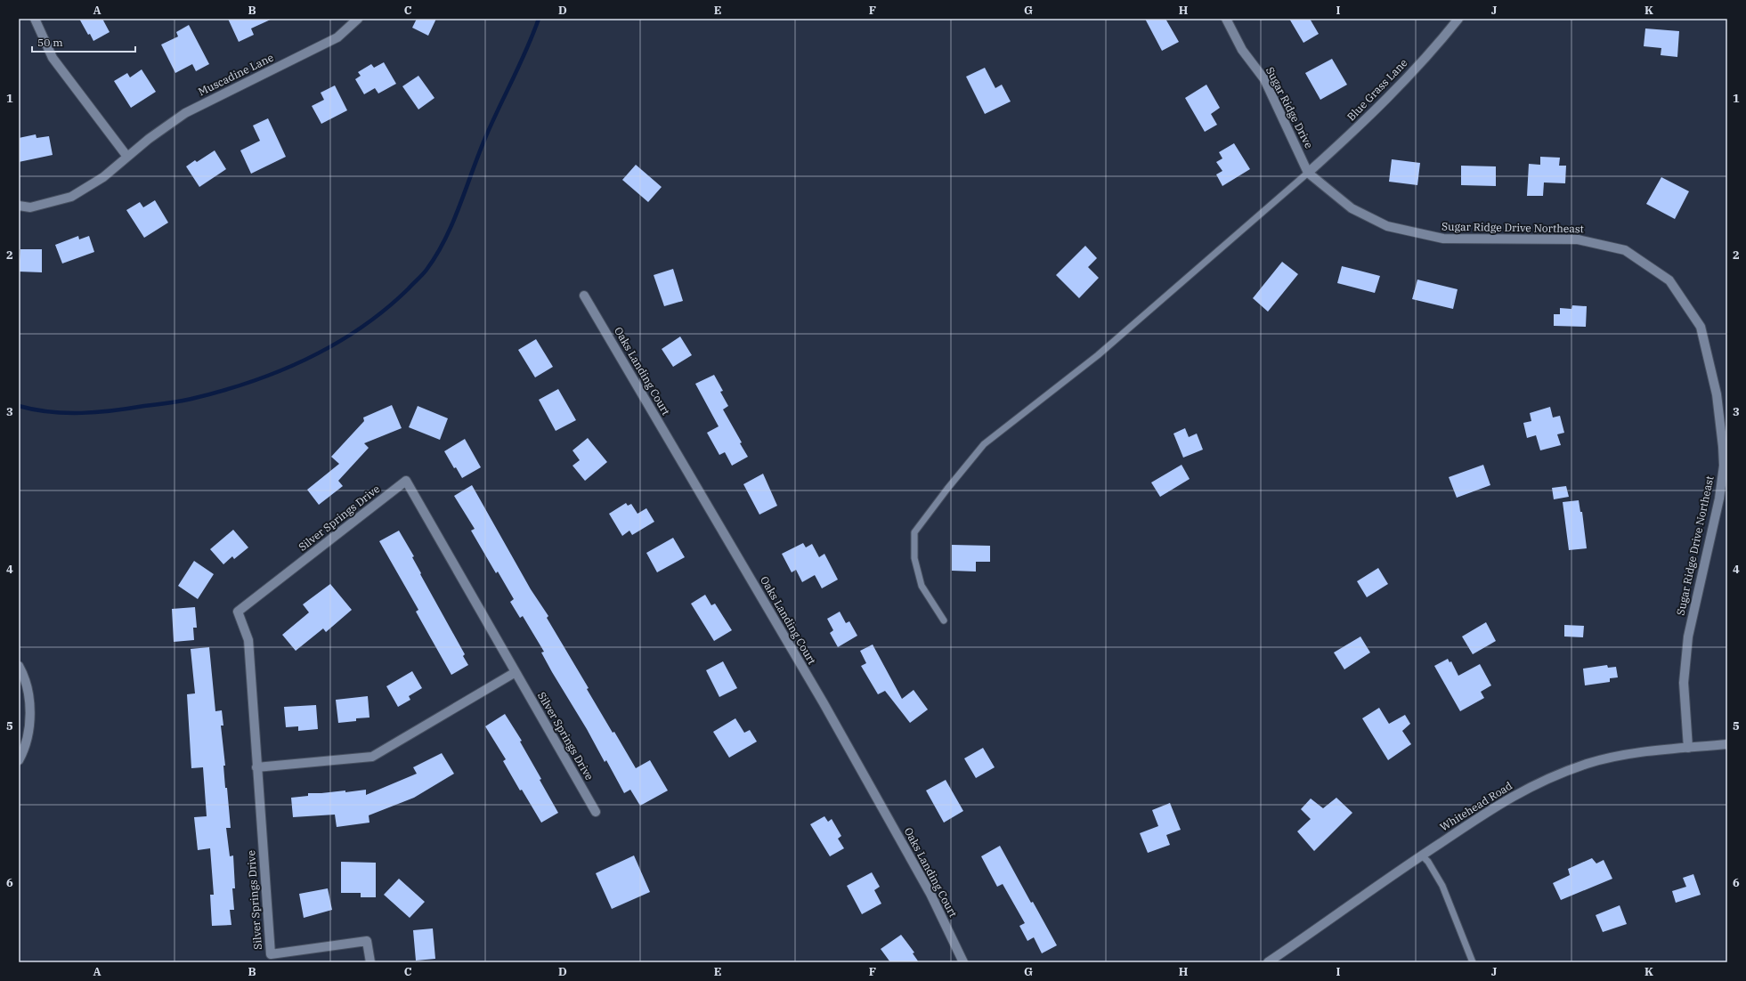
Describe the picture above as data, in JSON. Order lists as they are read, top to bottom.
{
  "streets": {
    "street": [
      "Muscadine Lane",
      "Blue Grass Lane",
      "Sugar Ridge Drive",
      "Sugar Ridge Drive Northeast",
      "Oaks Landing Court",
      "Silver Springs Drive",
      "Whitehead Road"
    ]
  },
  "crossings": [
    ["Blue Grass Lane", "Sugar Ridge Drive"],
    ["Blue Grass Lane", "Sugar Ridge Drive Northeast"],
    ["Sugar Ridge Drive", "Sugar Ridge Drive Northeast"],
    ["Sugar Ridge Drive Northeast", "Whitehead Road"]
  ],
  "scale_bar": "50 m",
  "grid": {
    "columns": [
      "A",
      "B",
      "C",
      "D",
      "E",
      "F",
      "G",
      "H",
      "I",
      "J",
      "K"
    ],
    "rows": [
      "1",
      "2",
      "3",
      "4",
      "5",
      "6"
    ]
  }
}
